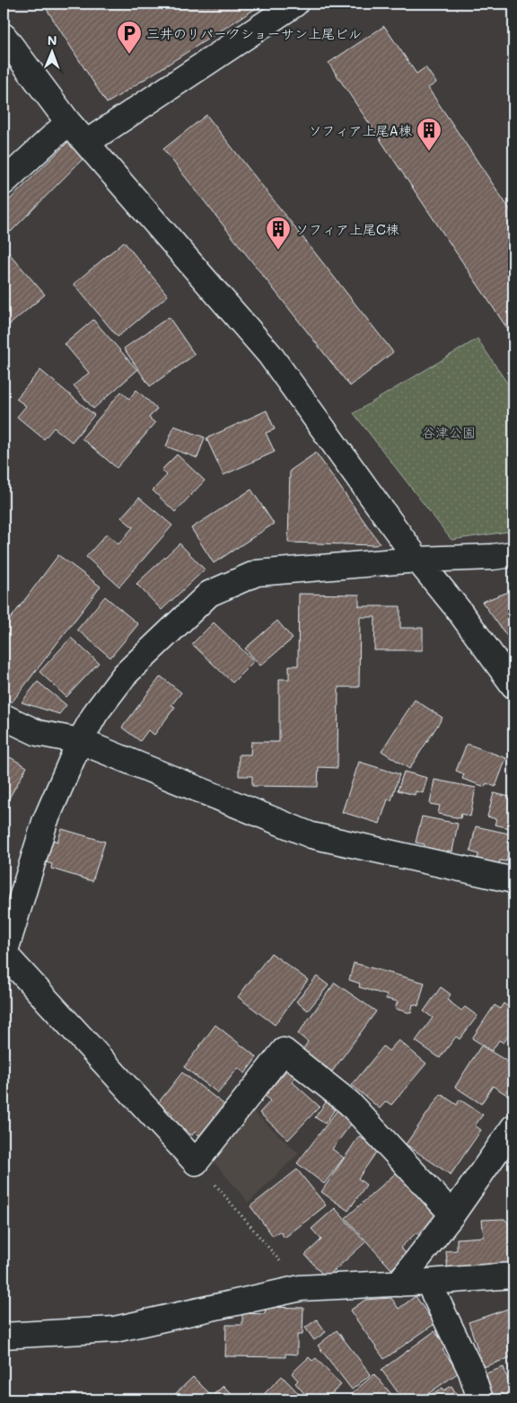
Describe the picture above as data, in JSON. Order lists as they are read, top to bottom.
{
  "parks": ["谷津公園"],
  "places": {
    "parking": ["三井のリパークショーサン上尾ビル"],
    "building": ["ソフィア上尾A棟", "ソフィア上尾C棟"]
  },
  "north": "top"
}
